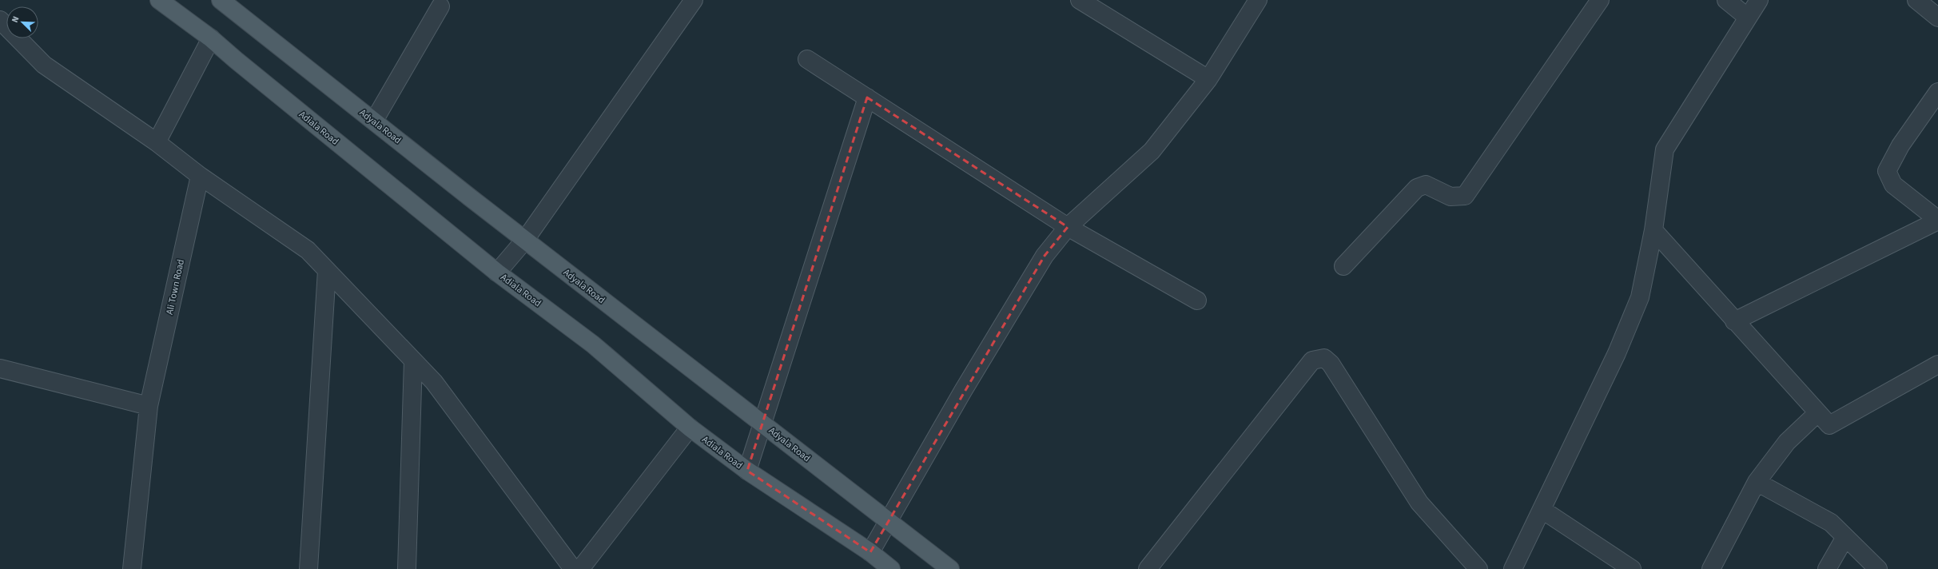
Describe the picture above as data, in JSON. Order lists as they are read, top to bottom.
{
  "streets": {
    "main road": ["Adyala Road", "Adiala Road"],
    "street": ["Ali Town Road"]
  },
  "north": "top left"
}
